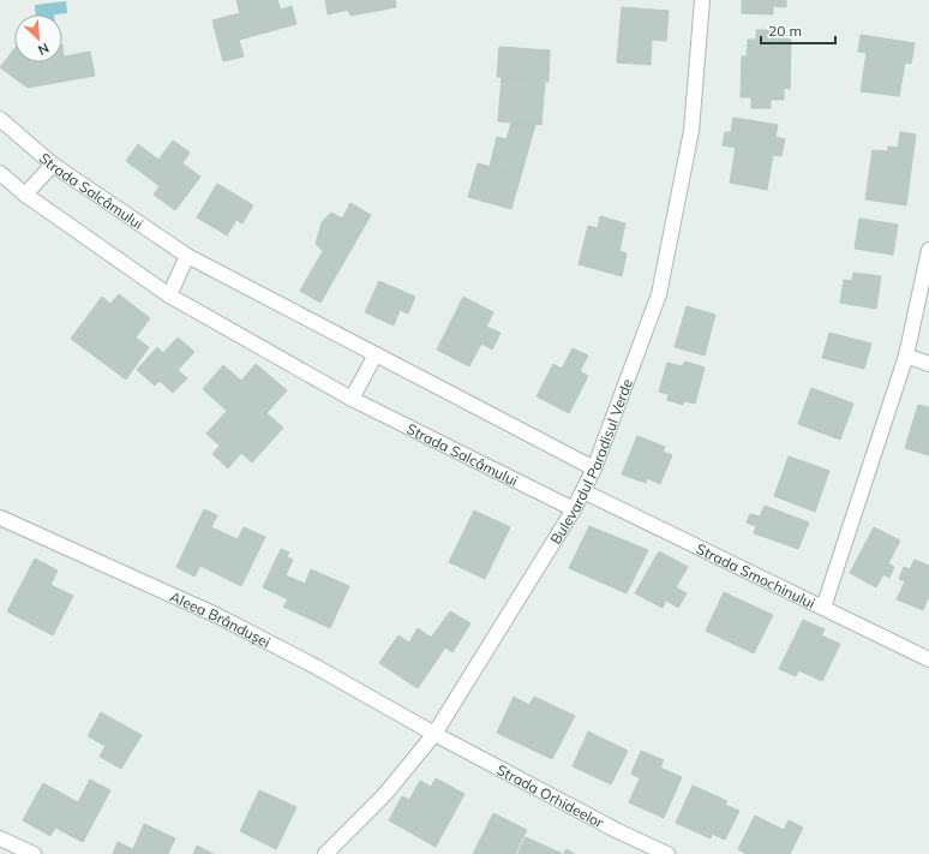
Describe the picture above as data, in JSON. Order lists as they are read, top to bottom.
{
  "streets": {
    "street": [
      "Strada Salcâmului",
      "Bulevardul Paradisul Verde",
      "Strada Smochinului",
      "Aleea Brândușei",
      "Strada Orhideelor"
    ]
  },
  "crossings": [
    ["Strada Salcâmului", "Bulevardul Paradisul Verde"],
    ["Bulevardul Paradisul Verde", "Strada Smochinului"],
    ["Bulevardul Paradisul Verde", "Aleea Brândușei"],
    ["Bulevardul Paradisul Verde", "Strada Orhideelor"],
    ["Aleea Brândușei", "Strada Orhideelor"]
  ],
  "scale_bar": "20 m",
  "north": "bottom right"
}
